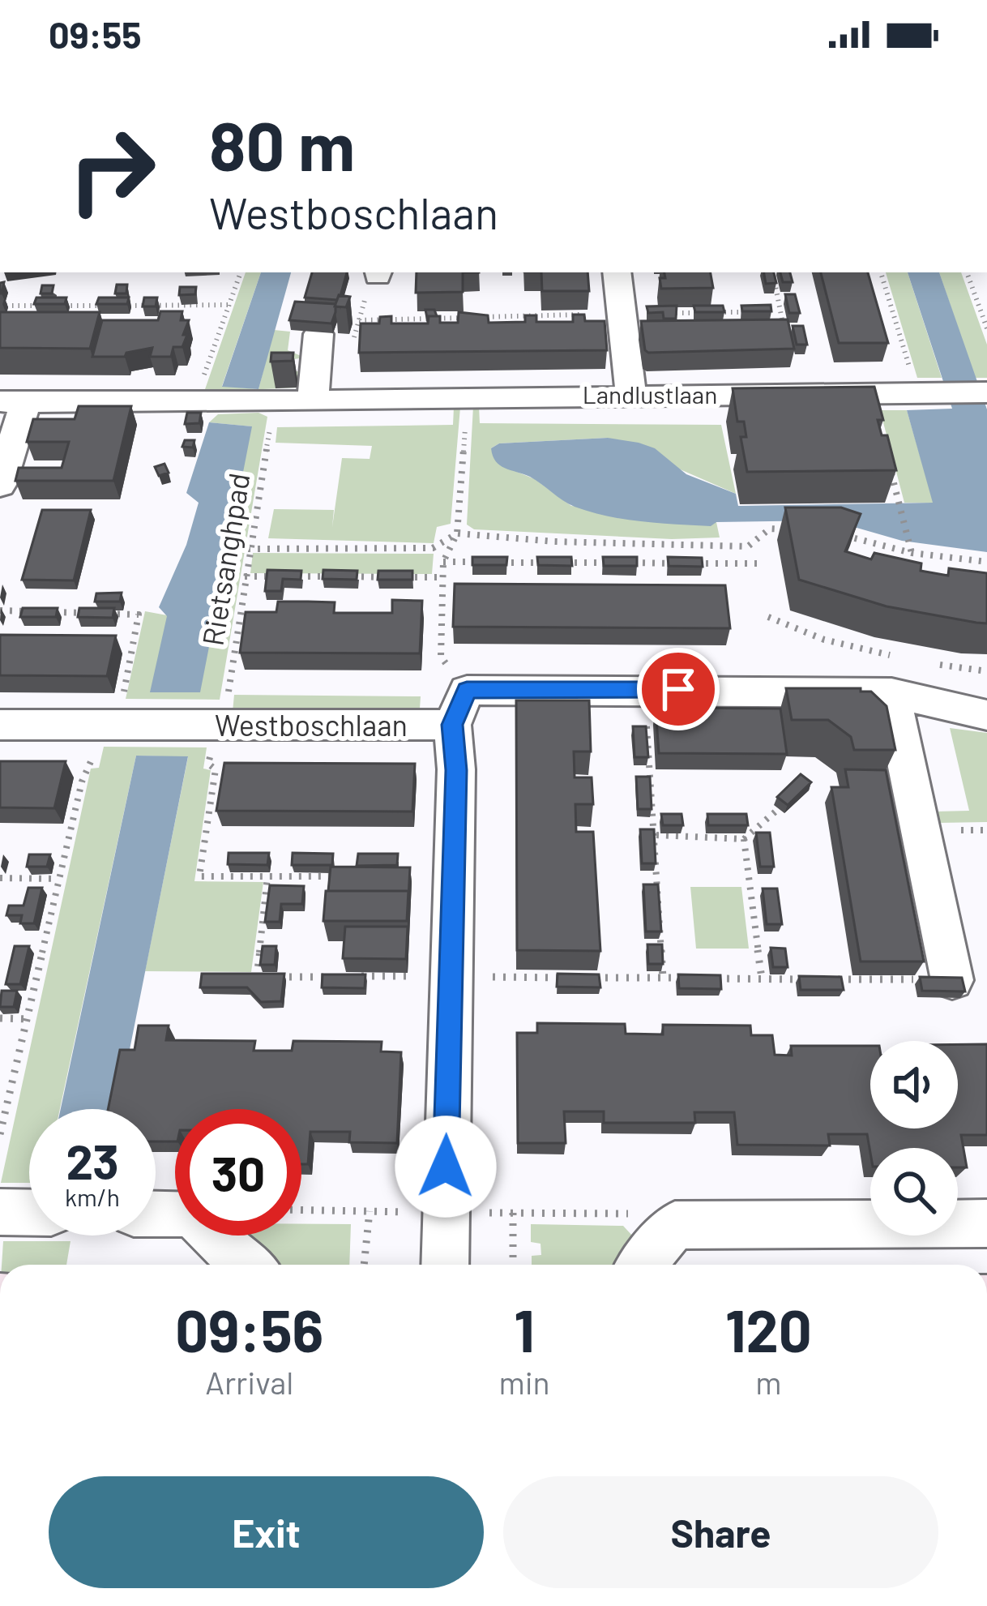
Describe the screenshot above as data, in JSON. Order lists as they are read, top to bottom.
{
  "streets": {
    "street": ["Landlustlaan", "Westboschlaan"],
    "path": ["Rietsanghpad"]
  },
  "crossings": [
    ["Landlustlaan", "Rietsanghpad"],
    ["Rietsanghpad", "Westboschlaan"]
  ],
  "page": {
    "status": "09:55",
    "turn": ["80 m", "Westboschlaan"],
    "speed": "23 km/h",
    "limit": "30",
    "eta": [
      "09:56",
      "Arrival",
      "1",
      "min",
      "120",
      "m"
    ],
    "buttons": ["Exit", "Share"]
  }
}
